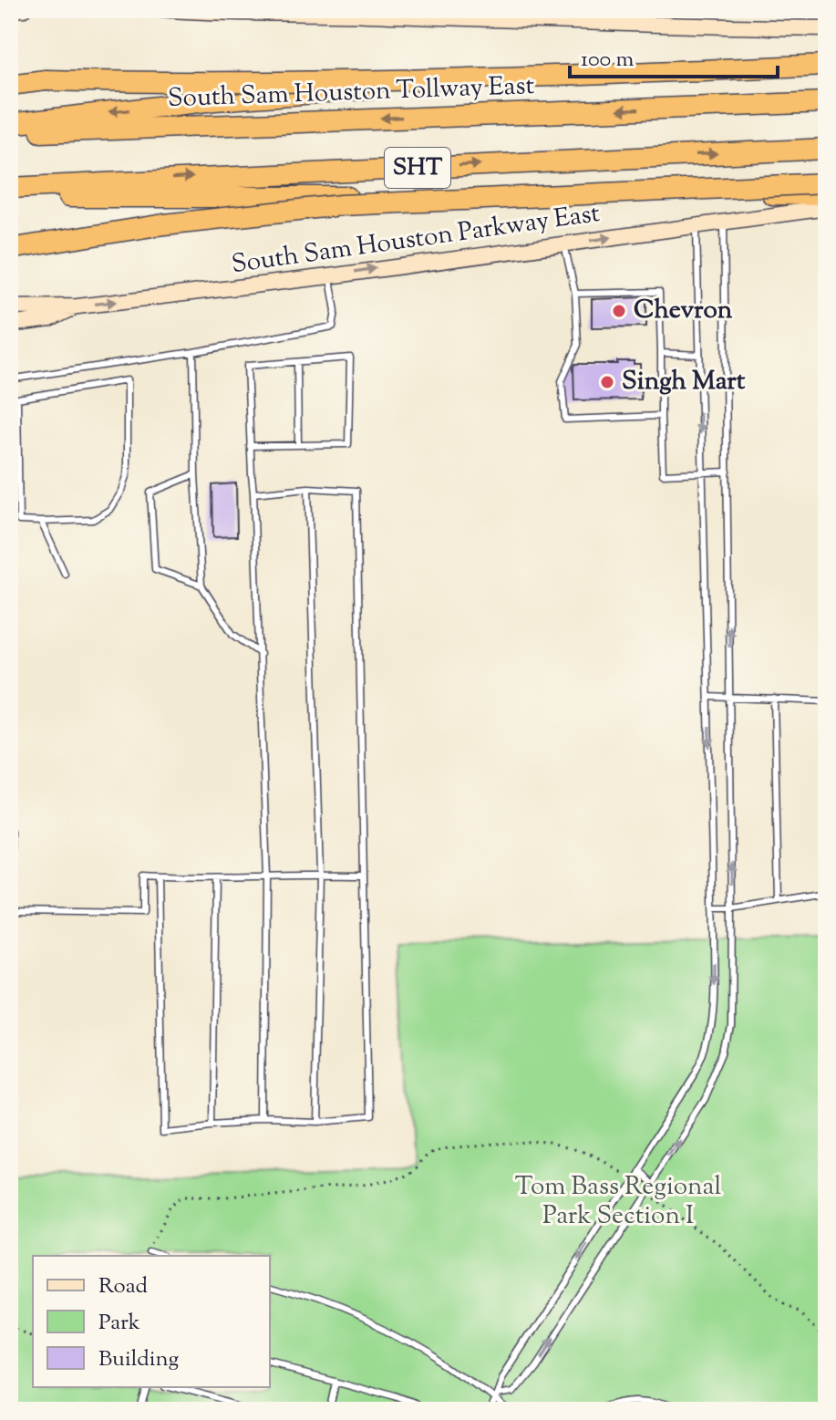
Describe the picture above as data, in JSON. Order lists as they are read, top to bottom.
{
  "streets": {
    "highway": ["South Sam Houston Tollway East", "SHT"],
    "main road": ["South Sam Houston Parkway East"]
  },
  "one_way": ["South Sam Houston Parkway East"],
  "parks": ["Tom Bass Regional Park Section I"],
  "places": ["Chevron", "Singh Mart"],
  "legend": ["Road", "Park", "Building"],
  "scale_bar": "100 m"
}
